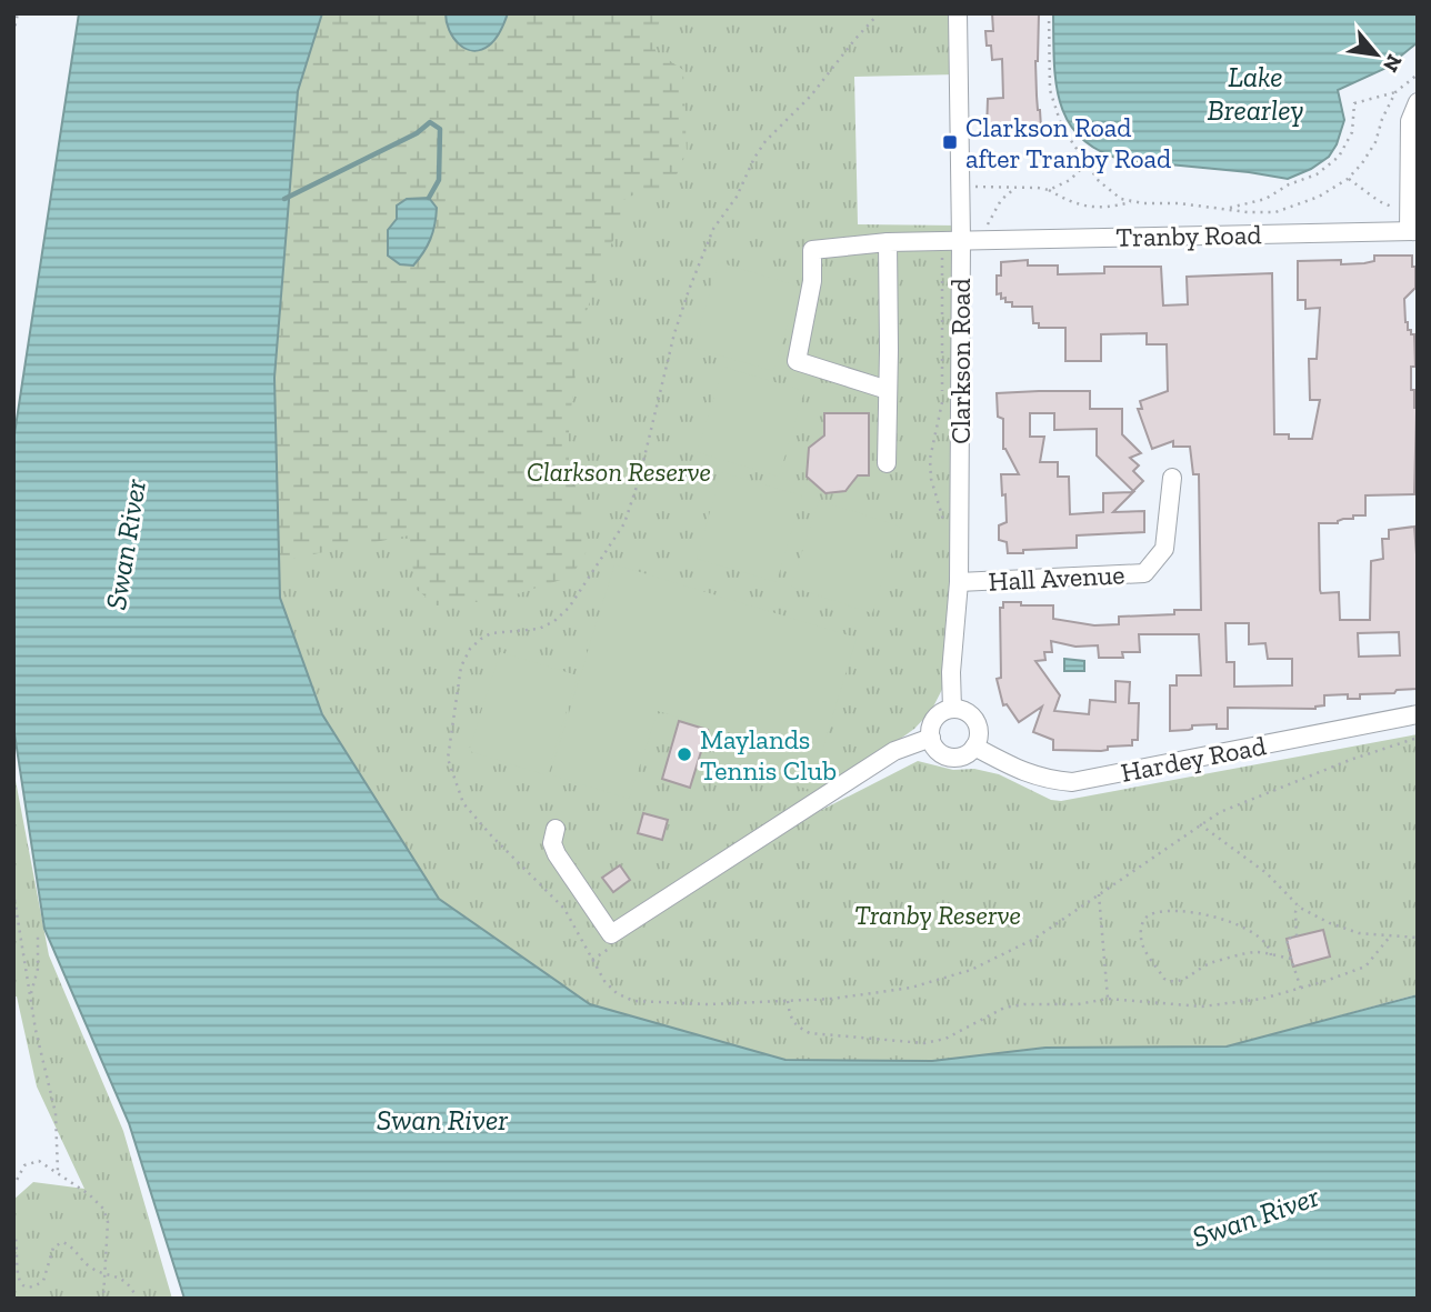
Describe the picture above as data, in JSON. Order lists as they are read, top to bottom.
{
  "streets": {
    "street": [
      "Tranby Road",
      "Clarkson Road",
      "Hall Avenue",
      "Hardey Road"
    ]
  },
  "crossings": [
    ["Tranby Road", "Clarkson Road"],
    ["Clarkson Road", "Hall Avenue"],
    ["Clarkson Road", "Hardey Road"]
  ],
  "water": ["Lake Brearley", "Swan River"],
  "parks": ["Clarkson Reserve", "Tranby Reserve"],
  "places": {
    "transit": ["Clarkson Road after Tranby Road"],
    "other": ["Maylands Tennis Club"]
  },
  "north": "bottom right"
}
